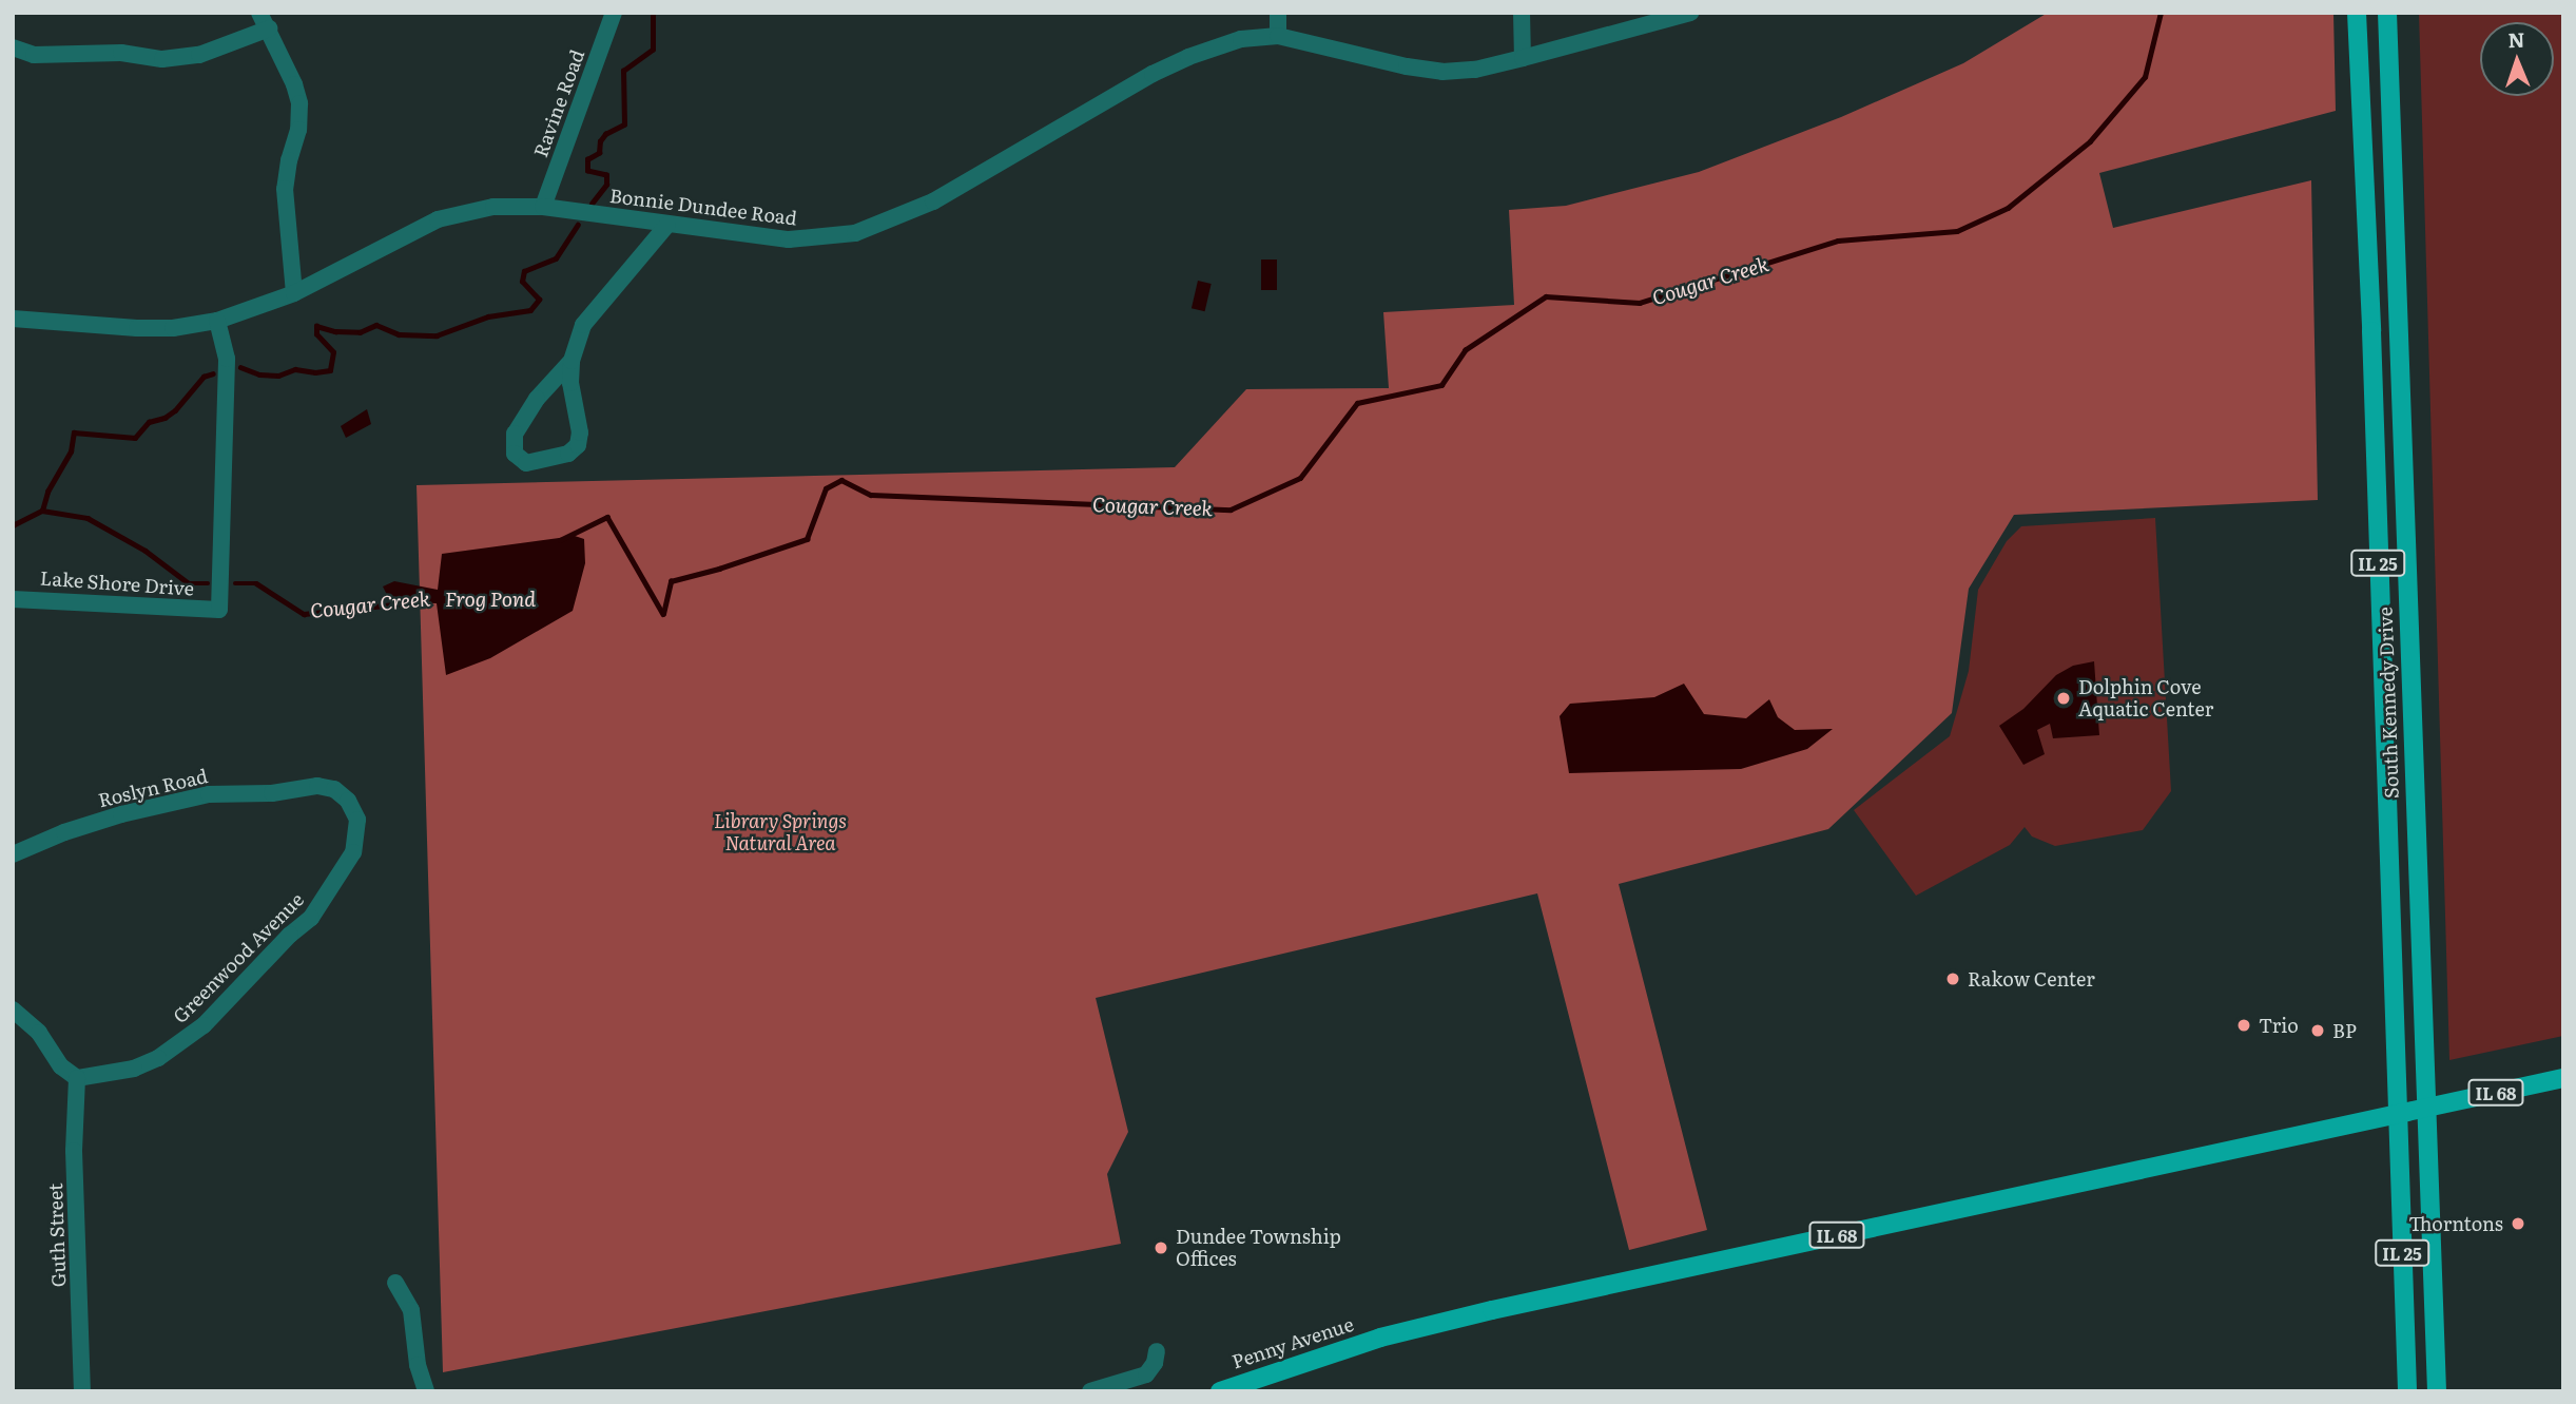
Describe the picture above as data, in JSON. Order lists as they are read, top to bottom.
{
  "streets": {
    "main road": [
      "IL 25",
      "South Kennedy Drive",
      "IL 68",
      "Penny Avenue"
    ],
    "street": [
      "Ravine Road",
      "Bonnie Dundee Road",
      "Lake Shore Drive",
      "Roslyn Road",
      "Greenwood Avenue",
      "Guth Street"
    ]
  },
  "crossings": [
    ["Ravine Road", "Bonnie Dundee Road"],
    ["Bonnie Dundee Road", "Lake Shore Drive"],
    ["South Kennedy Drive", "IL 68"],
    ["South Kennedy Drive", "Penny Avenue"],
    ["Roslyn Road", "Greenwood Avenue"],
    ["Greenwood Avenue", "Guth Street"],
    ["IL 68", "Penny Avenue"]
  ],
  "water": ["Cougar Creek", "Frog Pond"],
  "parks": ["Library Springs Natural Area"],
  "places": [
    "Dolphin Cove Aquatic Center",
    "Rakow Center",
    "Trio",
    "BP",
    "Thorntons",
    "Dundee Township Offices"
  ],
  "north": "top"
}
